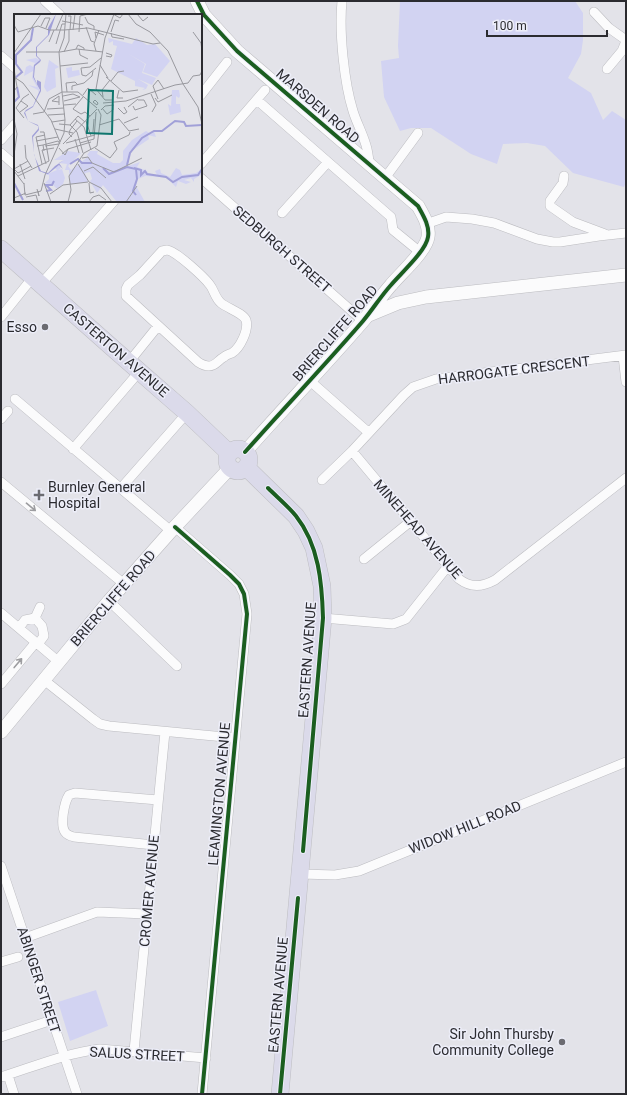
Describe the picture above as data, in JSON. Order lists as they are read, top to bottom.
{
  "streets": {
    "highway": ["CASTERTON AVENUE", "EASTERN AVENUE"],
    "street": [
      "MARSDEN ROAD",
      "SEDBURGH STREET",
      "BRIERCLIFFE ROAD",
      "HARROGATE CRESCENT",
      "MINEHEAD AVENUE",
      "LEAMINGTON AVENUE",
      "WIDOW HILL ROAD",
      "CROMER AVENUE",
      "ABINGER STREET",
      "SALUS STREET"
    ]
  },
  "crossings": [
    ["MARSDEN ROAD", "BRIERCLIFFE ROAD"],
    ["SEDBURGH STREET", "BRIERCLIFFE ROAD"],
    ["BRIERCLIFFE ROAD", "CASTERTON AVENUE"],
    ["BRIERCLIFFE ROAD", "EASTERN AVENUE"],
    ["BRIERCLIFFE ROAD", "LEAMINGTON AVENUE"],
    ["CASTERTON AVENUE", "EASTERN AVENUE"],
    ["HARROGATE CRESCENT", "MINEHEAD AVENUE"],
    ["EASTERN AVENUE", "WIDOW HILL ROAD"],
    ["LEAMINGTON AVENUE", "SALUS STREET"],
    ["CROMER AVENUE", "SALUS STREET"],
    ["ABINGER STREET", "SALUS STREET"]
  ],
  "places": {
    "other": ["Esso", "Sir John Thursby Community College"],
    "health": ["Burnley General Hospital"]
  },
  "scale_bar": "100 m"
}
